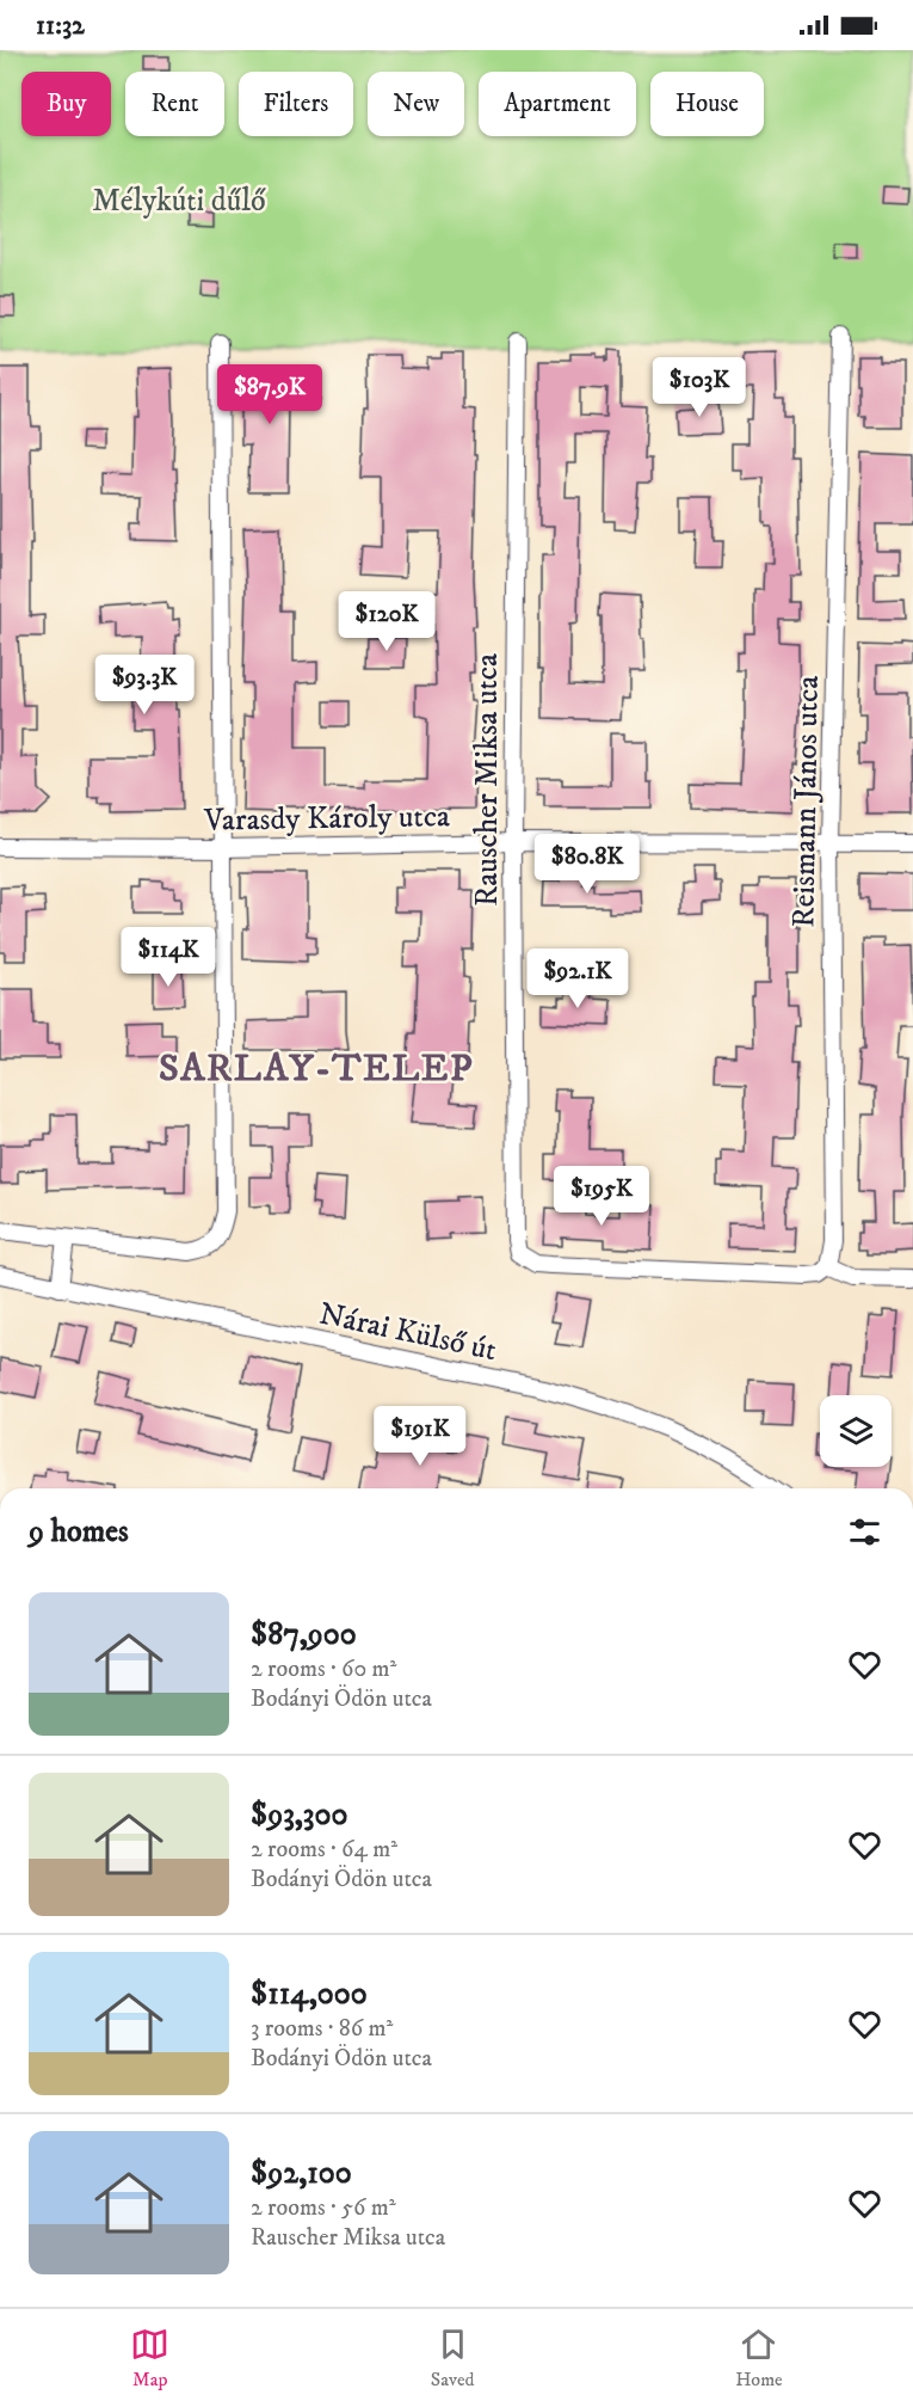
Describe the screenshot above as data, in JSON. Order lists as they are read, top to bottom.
{
  "streets": {
    "street": [
      "Rauscher Miksa utca",
      "Reismann János utca",
      "Varasdy Károly utca",
      "Nárai Külső út"
    ]
  },
  "crossings": [
    ["Rauscher Miksa utca", "Reismann János utca"],
    ["Rauscher Miksa utca", "Varasdy Károly utca"],
    ["Reismann János utca", "Varasdy Károly utca"]
  ],
  "districts": ["SARLAY-TELEP"],
  "parks": ["Mélykúti dűlő"],
  "page": {
    "status": "11:32",
    "chip": [
      "Buy",
      "Rent",
      "Filters",
      "New",
      "Apartment",
      "House"
    ],
    "price": [
      "$103K",
      "$87.9K",
      "$120K",
      "$93.3K",
      "$80.8K",
      "$114K",
      "$92.1K",
      "$195K",
      "$191K"
    ],
    "heading": "9 homes",
    "list": [
      {
        "name": "$87,900",
        "note": "2 rooms · 60 m² · Bodányi Ödön utca"
      },
      {
        "name": "$93,300",
        "note": "2 rooms · 64 m² · Bodányi Ödön utca"
      },
      {
        "name": "$114,000",
        "note": "3 rooms · 86 m² · Bodányi Ödön utca"
      },
      {
        "name": "$92,100",
        "note": "2 rooms · 56 m² · Rauscher Miksa utca"
      }
    ],
    "tabs": ["Map", "Saved", "Home"]
  }
}
